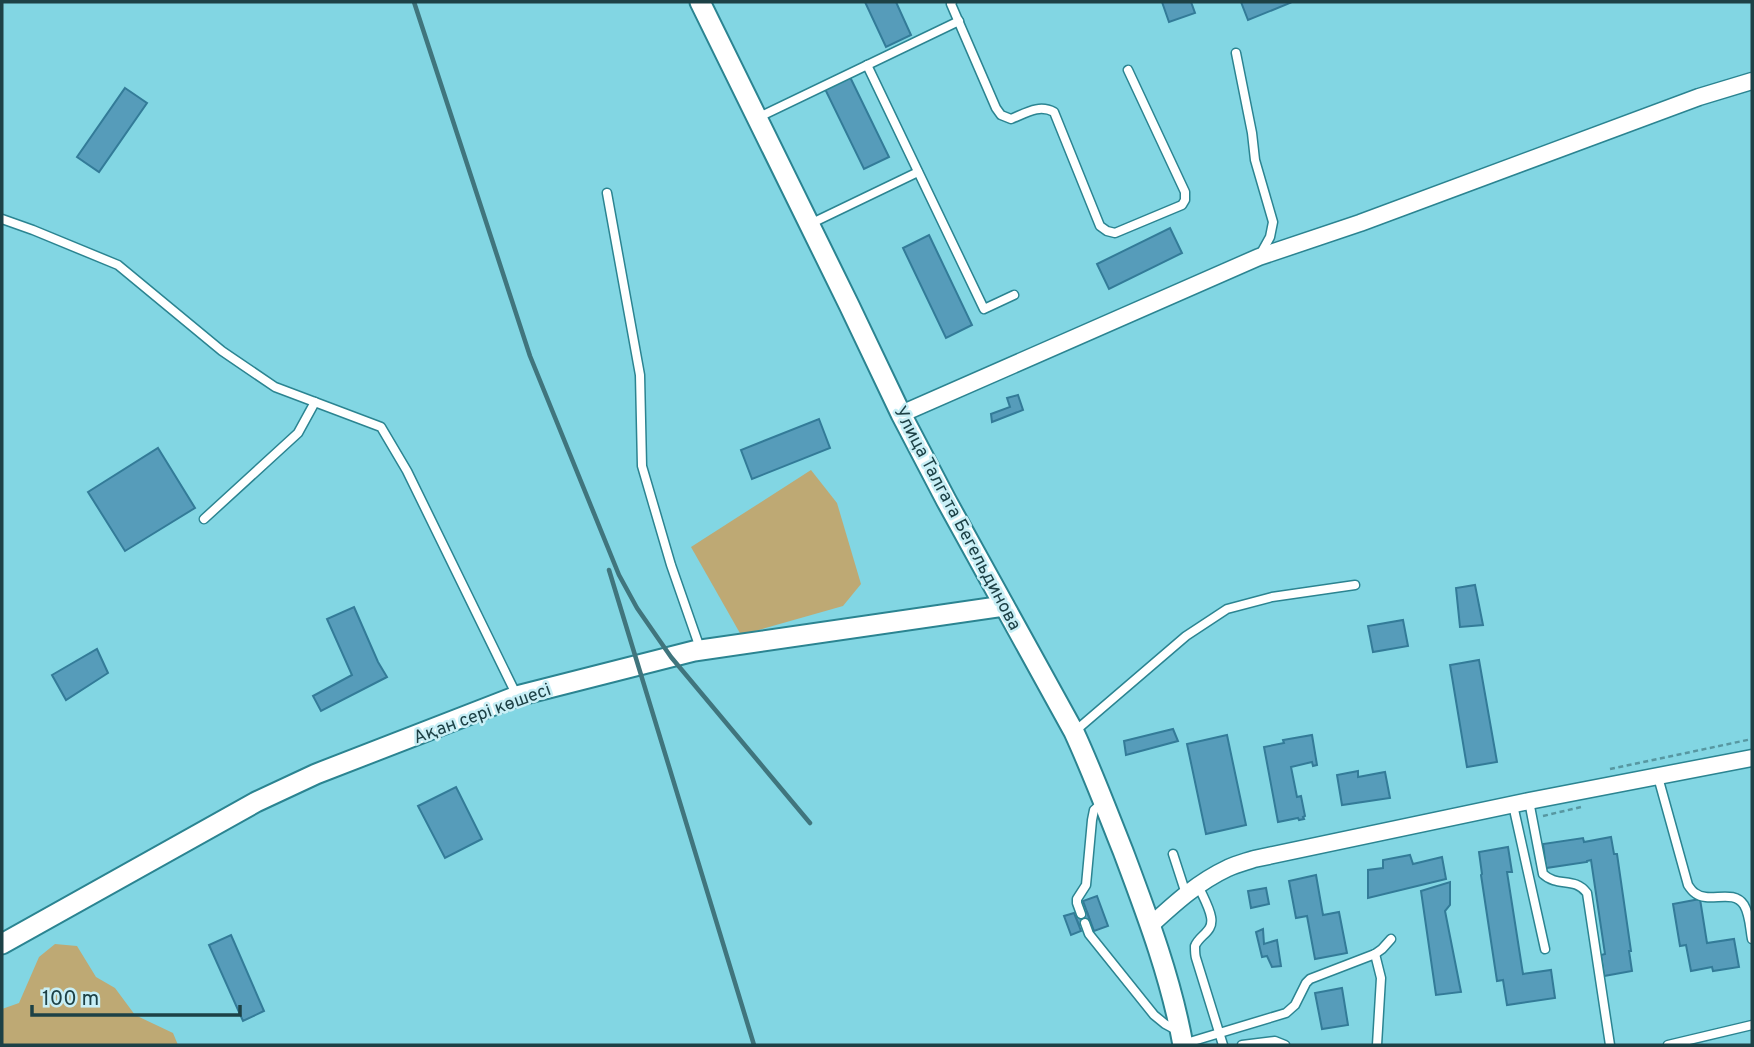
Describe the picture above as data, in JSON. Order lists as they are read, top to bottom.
{
  "streets": {
    "street": ["Улица Талгата Бегельдинова", "Ақан сері көшесі"]
  },
  "crossings": [
    ["Улица Талгата Бегельдинова", "Ақан сері көшесі"]
  ],
  "scale_bar": "100 m"
}
